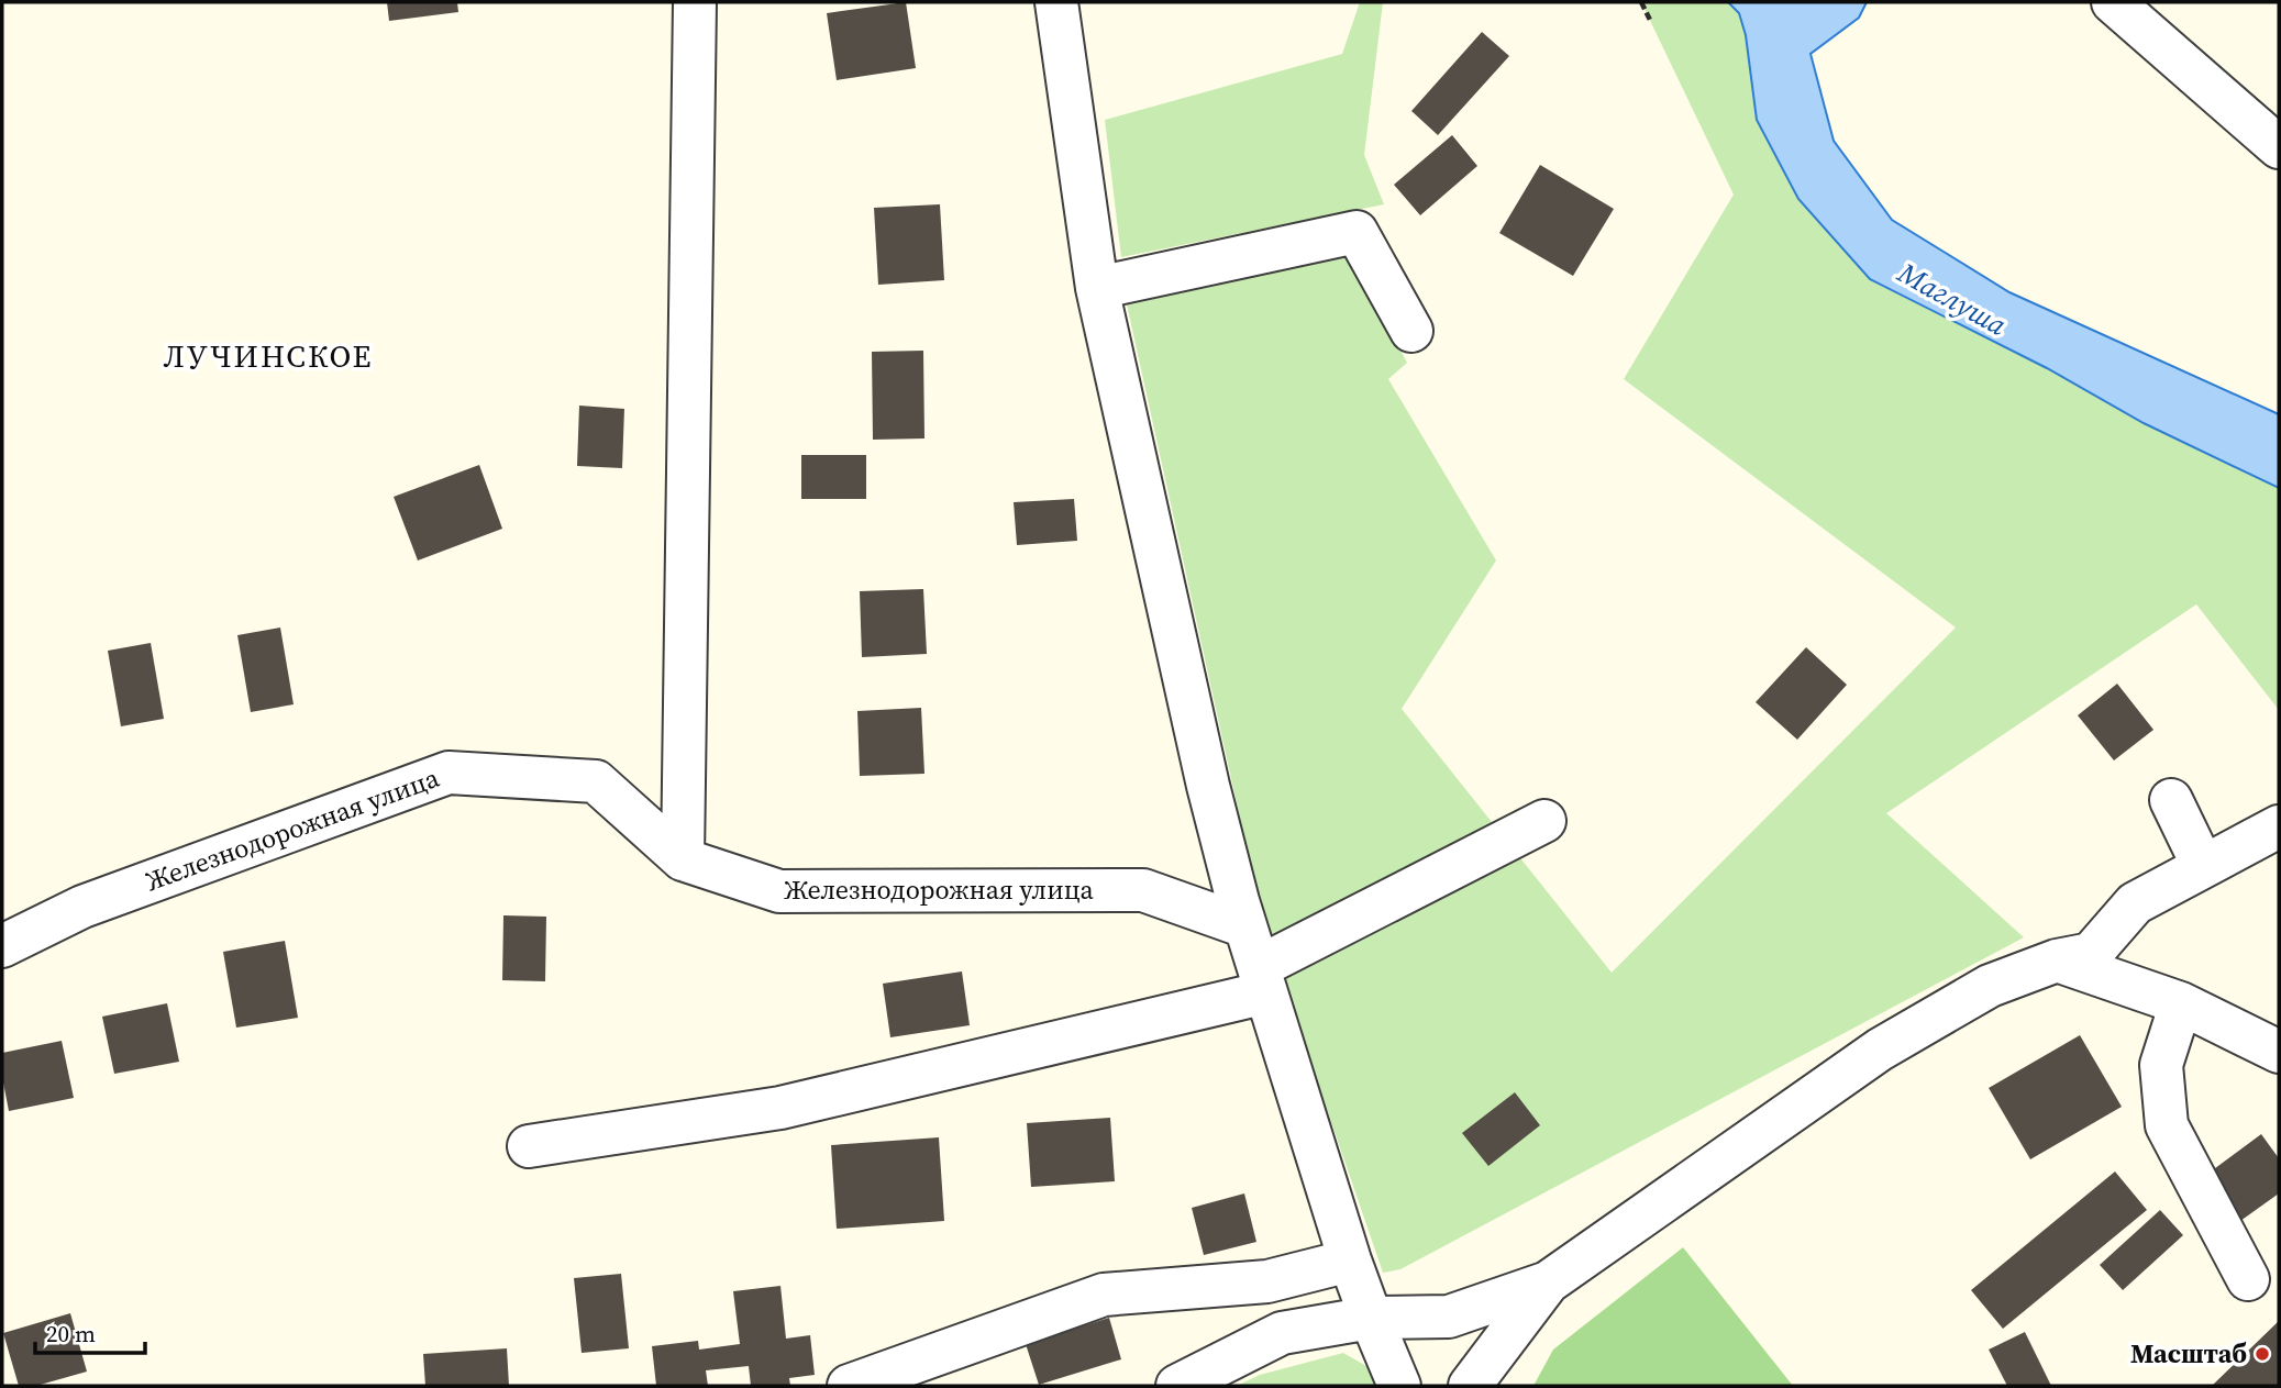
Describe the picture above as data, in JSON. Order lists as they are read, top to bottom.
{
  "streets": {
    "street": ["Железнодорожная улица"]
  },
  "districts": ["ЛУЧИНСКОЕ"],
  "water": ["Маглуша"],
  "places": ["Масштаб"],
  "scale_bar": "20 m"
}
